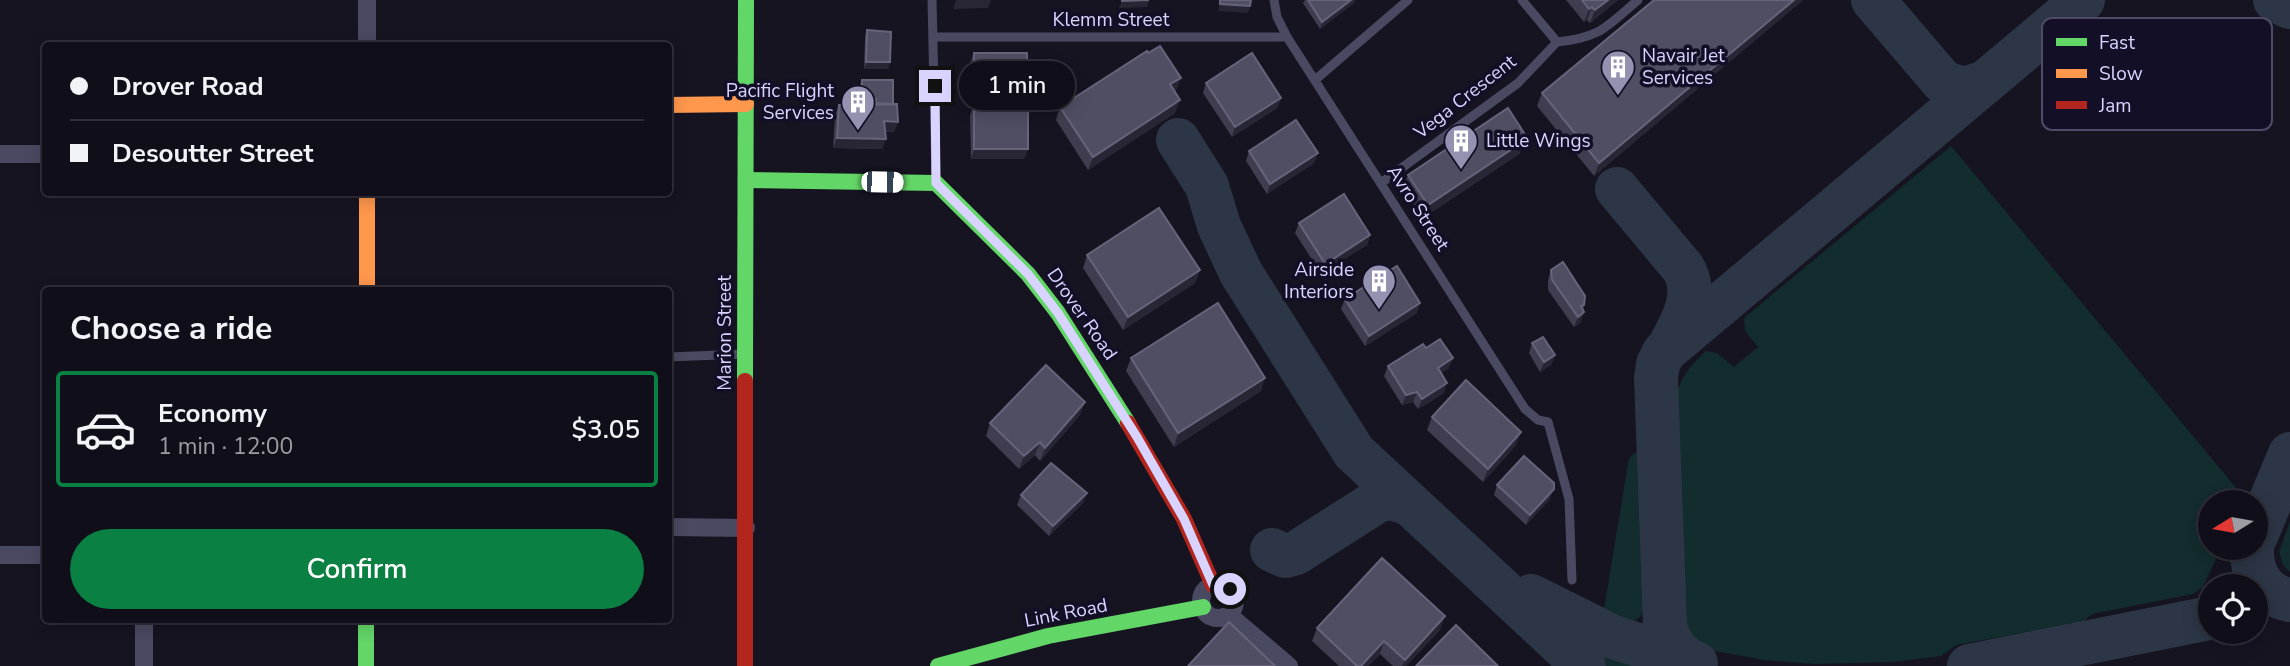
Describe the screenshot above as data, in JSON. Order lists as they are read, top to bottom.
{
  "streets": {
    "street": ["Drover Road", "Marion Street", "Link Road"],
    "lane": ["Klemm Street", "Vega Crescent", "Avro Street"]
  },
  "crossings": [
    ["Klemm Street", "Avro Street"],
    ["Vega Crescent", "Avro Street"],
    ["Drover Road", "Link Road"]
  ],
  "places": {
    "building": [
      "Navair Jet Services",
      "Pacific Flight Services",
      "Little Wings",
      "Airside Interiors"
    ]
  },
  "legend": ["Fast", "Slow", "Jam"],
  "north": "left",
  "page": {
    "banner": ["Drover Road", "Desoutter Street"],
    "bubble": "1 min",
    "heading": "Choose a ride",
    "list": [
      {
        "name": "Economy",
        "note": "1 min · 12:00",
        "value": "$3.05"
      }
    ],
    "buttons": "Confirm"
  }
}
